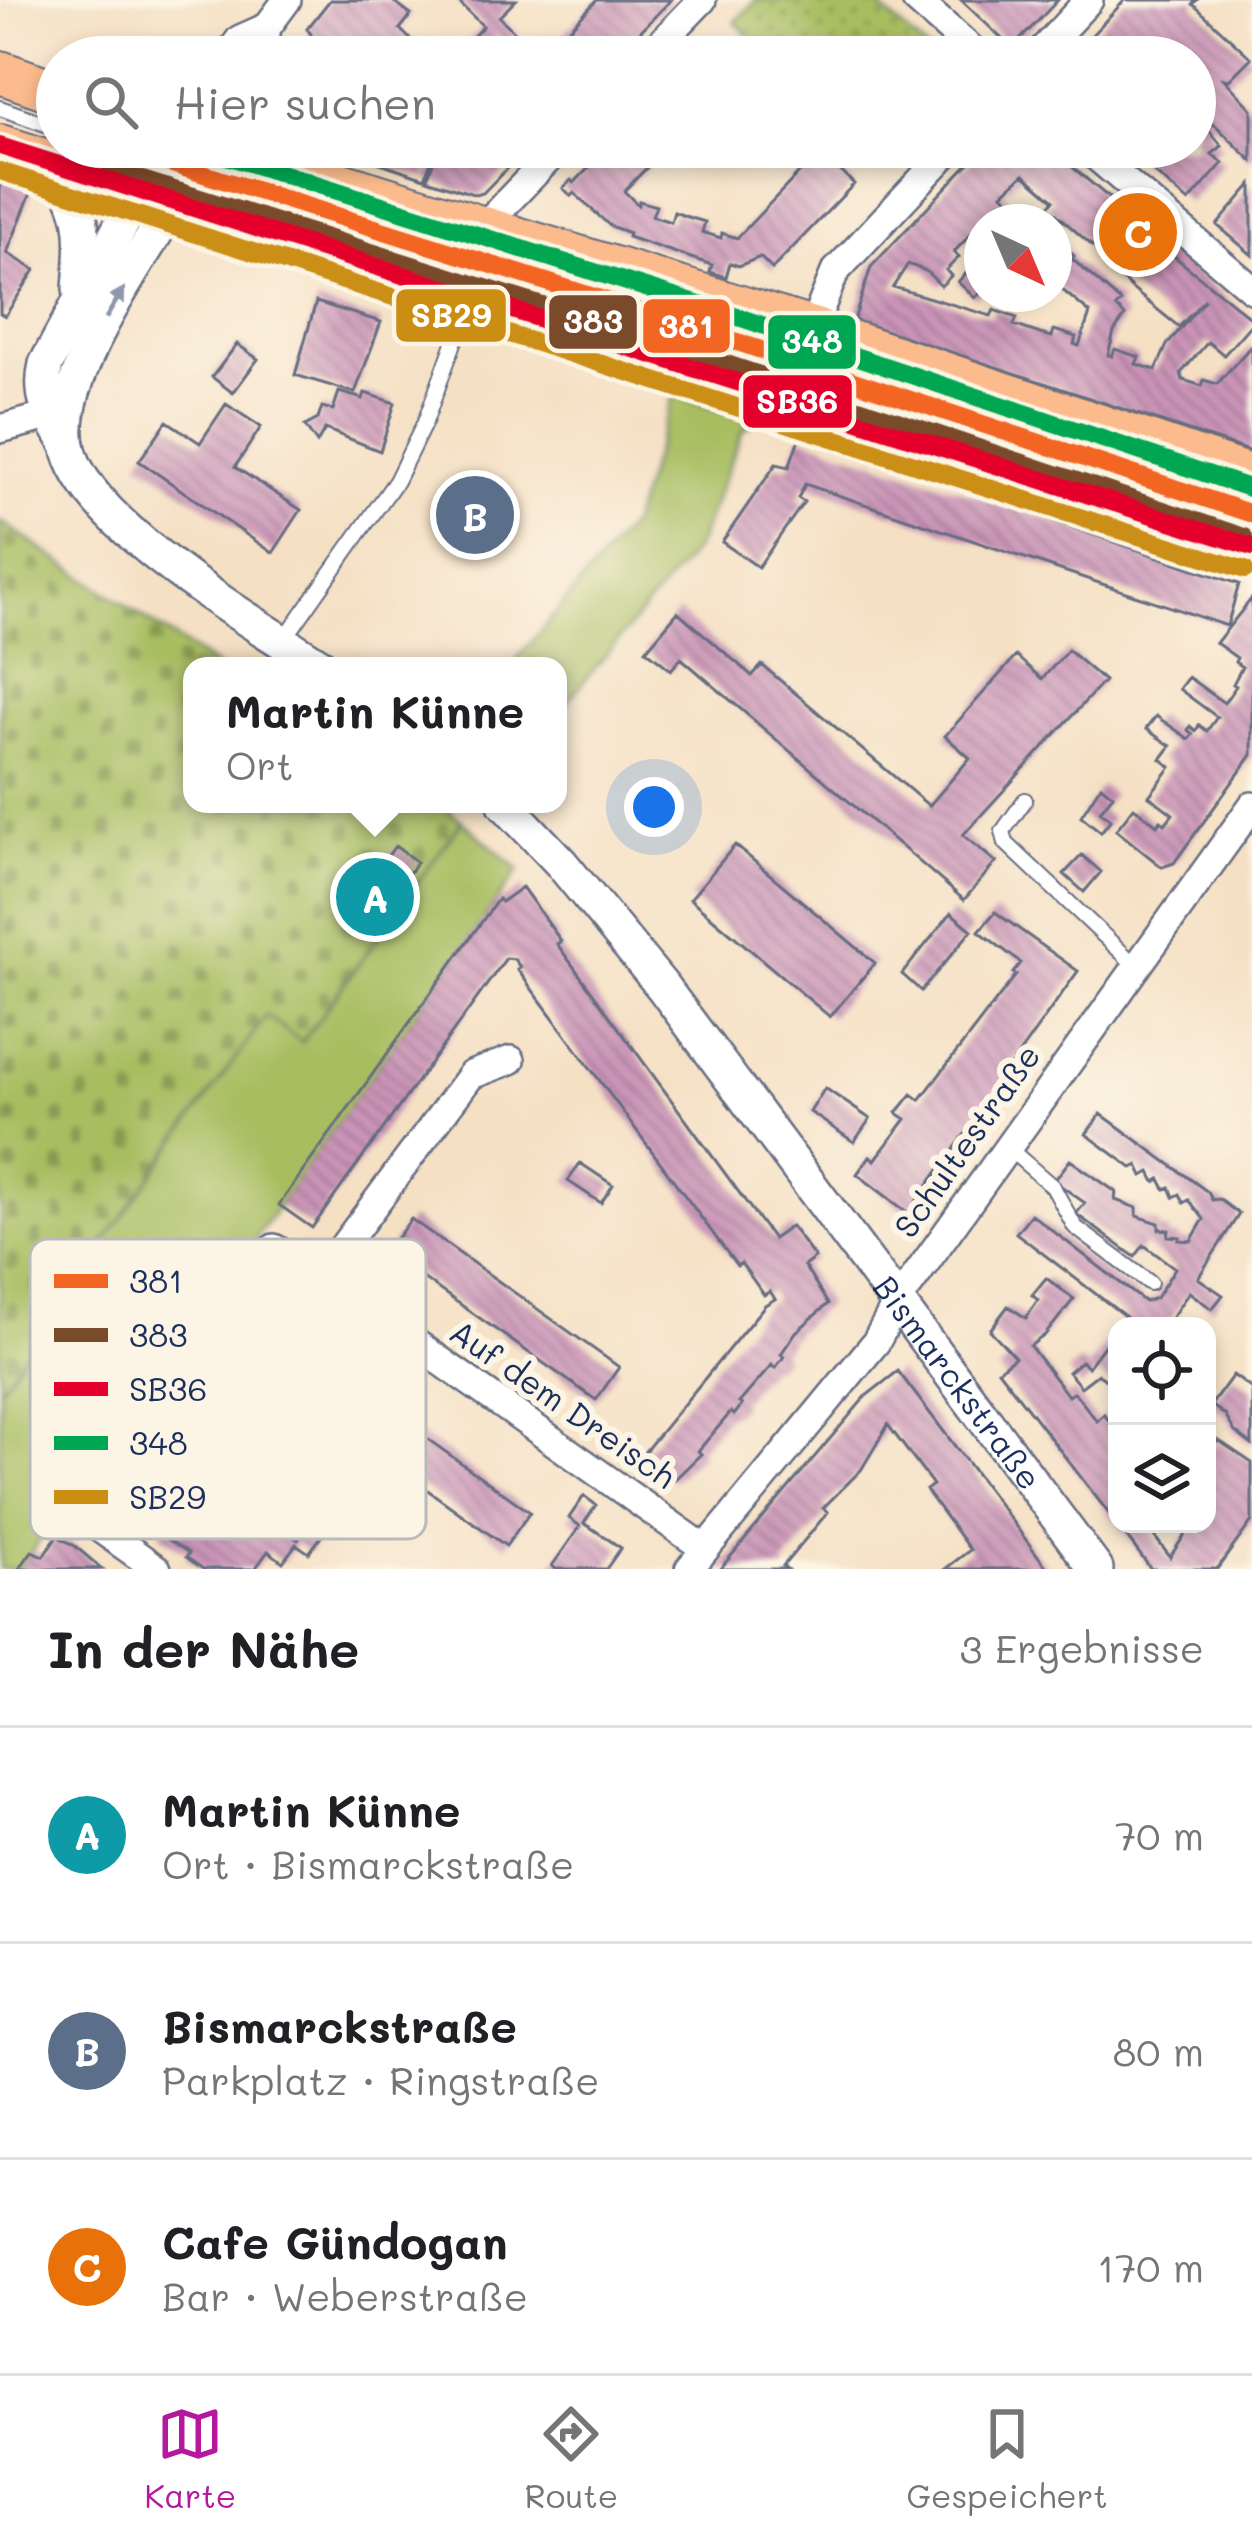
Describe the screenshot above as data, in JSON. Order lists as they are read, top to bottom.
{
  "streets": {
    "street": ["Schultestraße", "Bismarckstraße", "Auf dem Dreisch"]
  },
  "crossings": [
    ["Schultestraße", "Bismarckstraße"],
    ["Schultestraße", "Auf dem Dreisch"]
  ],
  "lines": [
    "transit line SB36",
    "transit line 381",
    "transit line 348",
    "transit line 383",
    "transit line SB29"
  ],
  "legend": [
    "381",
    "383",
    "SB36",
    "348",
    "SB29"
  ],
  "north": "bottom right",
  "page": {
    "search": "Hier suchen",
    "pins": ["C", "B", "A"],
    "popup": ["Martin Künne", "Ort"],
    "heading": ["In der Nähe", "3 Ergebnisse"],
    "list": [
      {
        "mark": "A",
        "name": "Martin Künne",
        "note": "Ort · Bismarckstraße",
        "value": "70 m"
      },
      {
        "mark": "B",
        "name": "Bismarckstraße",
        "note": "Parkplatz · Ringstraße",
        "value": "80 m"
      },
      {
        "mark": "C",
        "name": "Cafe Gündogan",
        "note": "Bar · Weberstraße",
        "value": "170 m"
      }
    ],
    "nav": ["Karte", "Route", "Gespeichert"]
  }
}
